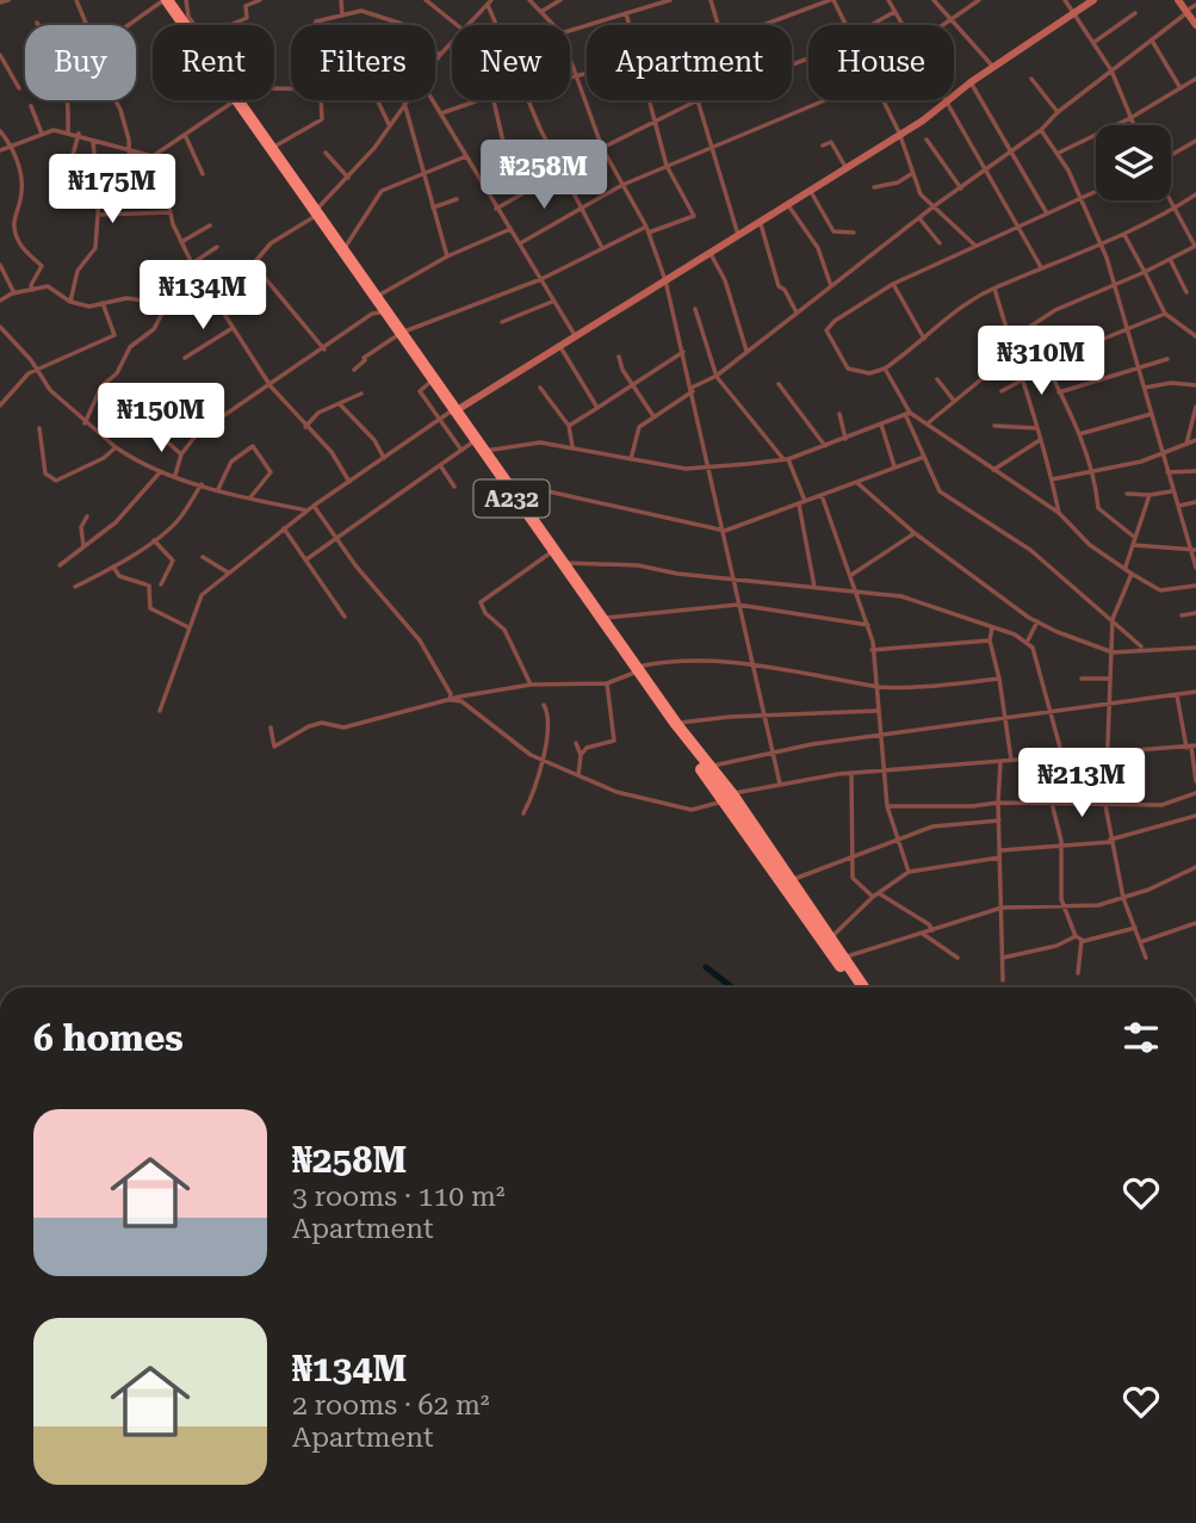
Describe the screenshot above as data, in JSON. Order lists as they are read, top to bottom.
{
  "streets": {
    "highway": ["A232"]
  },
  "page": {
    "chip": [
      "Buy",
      "Rent",
      "Filters",
      "New",
      "Apartment",
      "House"
    ],
    "price": [
      "₦258M",
      "₦175M",
      "₦134M",
      "₦310M",
      "₦150M",
      "₦213M"
    ],
    "heading": "6 homes",
    "list": [
      {
        "name": "₦258M",
        "note": "3 rooms · 110 m² · Apartment"
      },
      {
        "name": "₦134M",
        "note": "2 rooms · 62 m² · Apartment"
      }
    ]
  }
}
